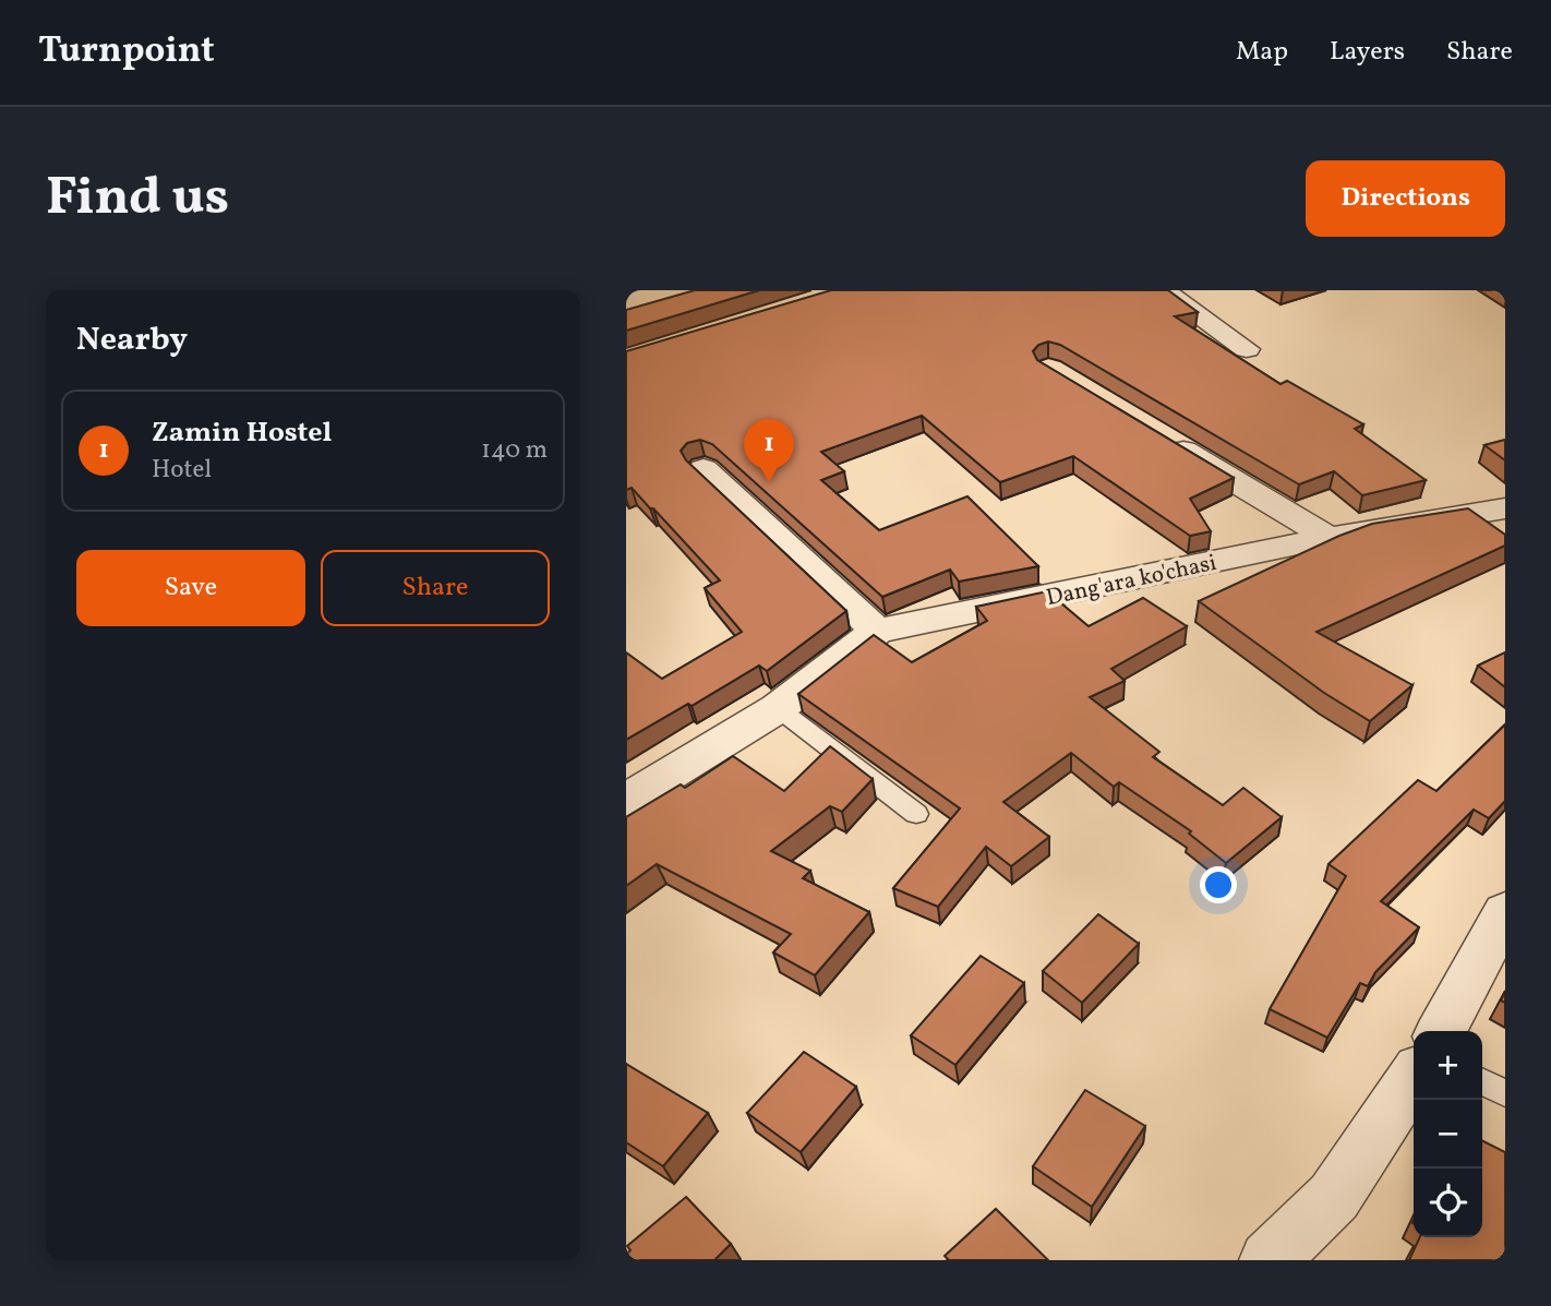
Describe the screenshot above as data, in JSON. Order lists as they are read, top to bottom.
{
  "streets": {
    "street": ["Dang'ara ko'chasi"]
  },
  "page": {
    "header": "Turnpoint",
    "nav": ["Map", "Layers", "Share"],
    "buttons": [
      "Directions",
      ["Save", "Share"]
    ],
    "title": "Find us",
    "heading": "Nearby",
    "list": [
      {
        "mark": "1",
        "name": "Zamin Hostel",
        "note": "Hotel",
        "value": "140 m"
      }
    ],
    "pins": "1",
    "map_buttons": ["+", "−"]
  }
}
